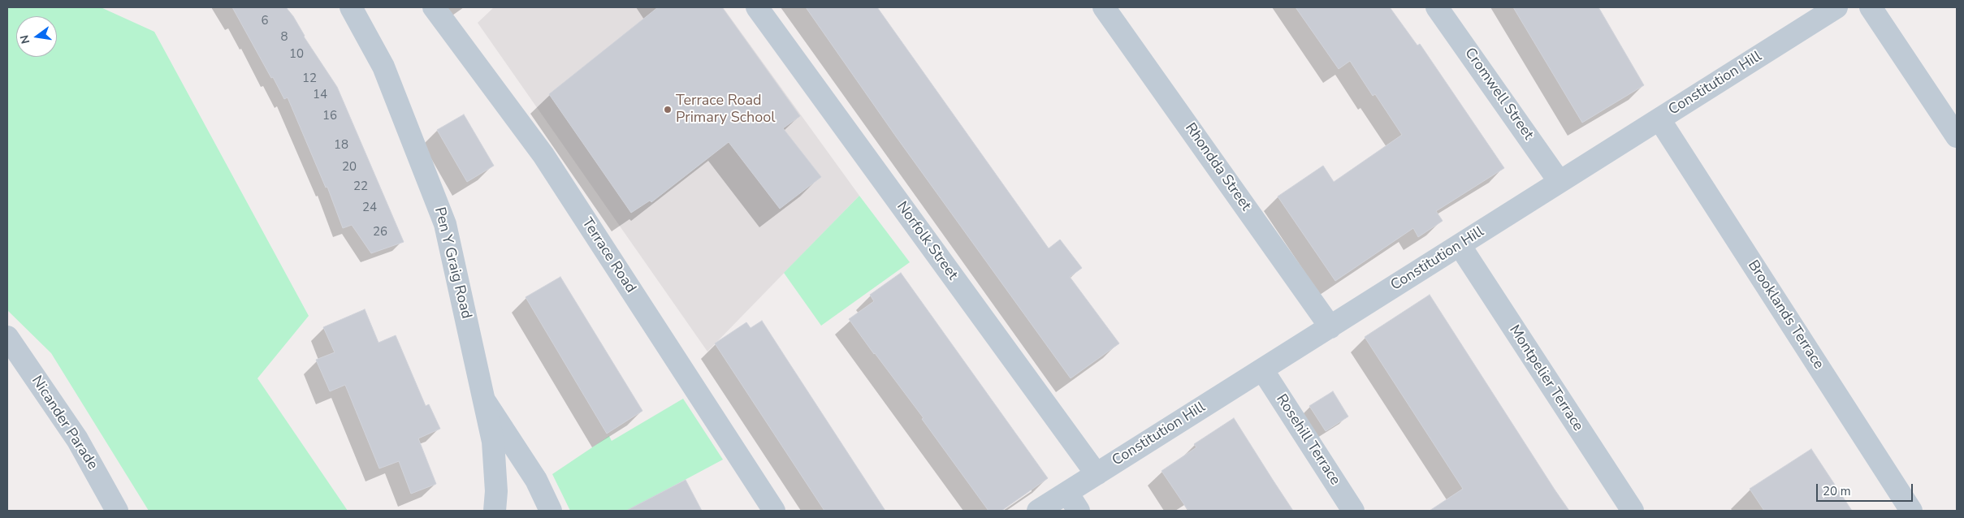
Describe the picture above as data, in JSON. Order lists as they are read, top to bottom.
{
  "streets": {
    "street": [
      "Constitution Hill",
      "Cromwell Street",
      "Rhondda Street",
      "Norfolk Street",
      "Terrace Road",
      "Pen Y Graig Road",
      "Brooklands Terrace",
      "Montpelier Terrace",
      "Nicander Parade",
      "Rosehill Terrace"
    ]
  },
  "crossings": [
    ["Constitution Hill", "Cromwell Street"],
    ["Constitution Hill", "Rhondda Street"],
    ["Constitution Hill", "Norfolk Street"],
    ["Constitution Hill", "Brooklands Terrace"],
    ["Constitution Hill", "Montpelier Terrace"],
    ["Constitution Hill", "Rosehill Terrace"]
  ],
  "places": ["Terrace Road Primary School"],
  "house_numbers": [
    "6",
    "8",
    "10",
    "12",
    "14",
    "16",
    "18",
    "20",
    "22",
    "24",
    "26"
  ],
  "scale_bar": "20 m",
  "north": "left"
}
